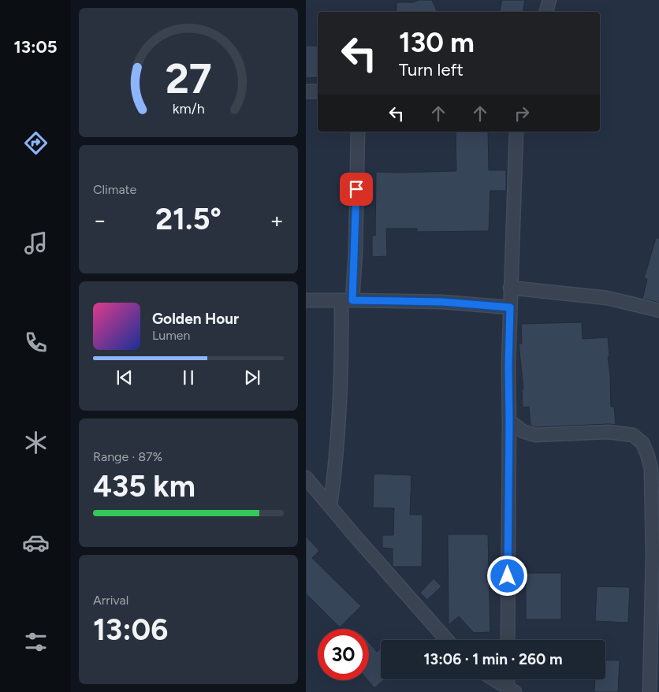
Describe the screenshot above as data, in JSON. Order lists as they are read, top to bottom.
{
  "page": {
    "tabs": "13:05",
    "turn": ["130 m", "Turn left"],
    "tile": [
      "Climate",
      ["Range · 87%", "435 km"],
      ["Arrival", "13:06"]
    ],
    "heat": ["−", "21.5°", "+"],
    "song": ["Golden Hour", "Lumen"],
    "limit": "30",
    "trip": "13:06 · 1 min · 260 m",
    "gauge": ["27", "km/h"]
  }
}
